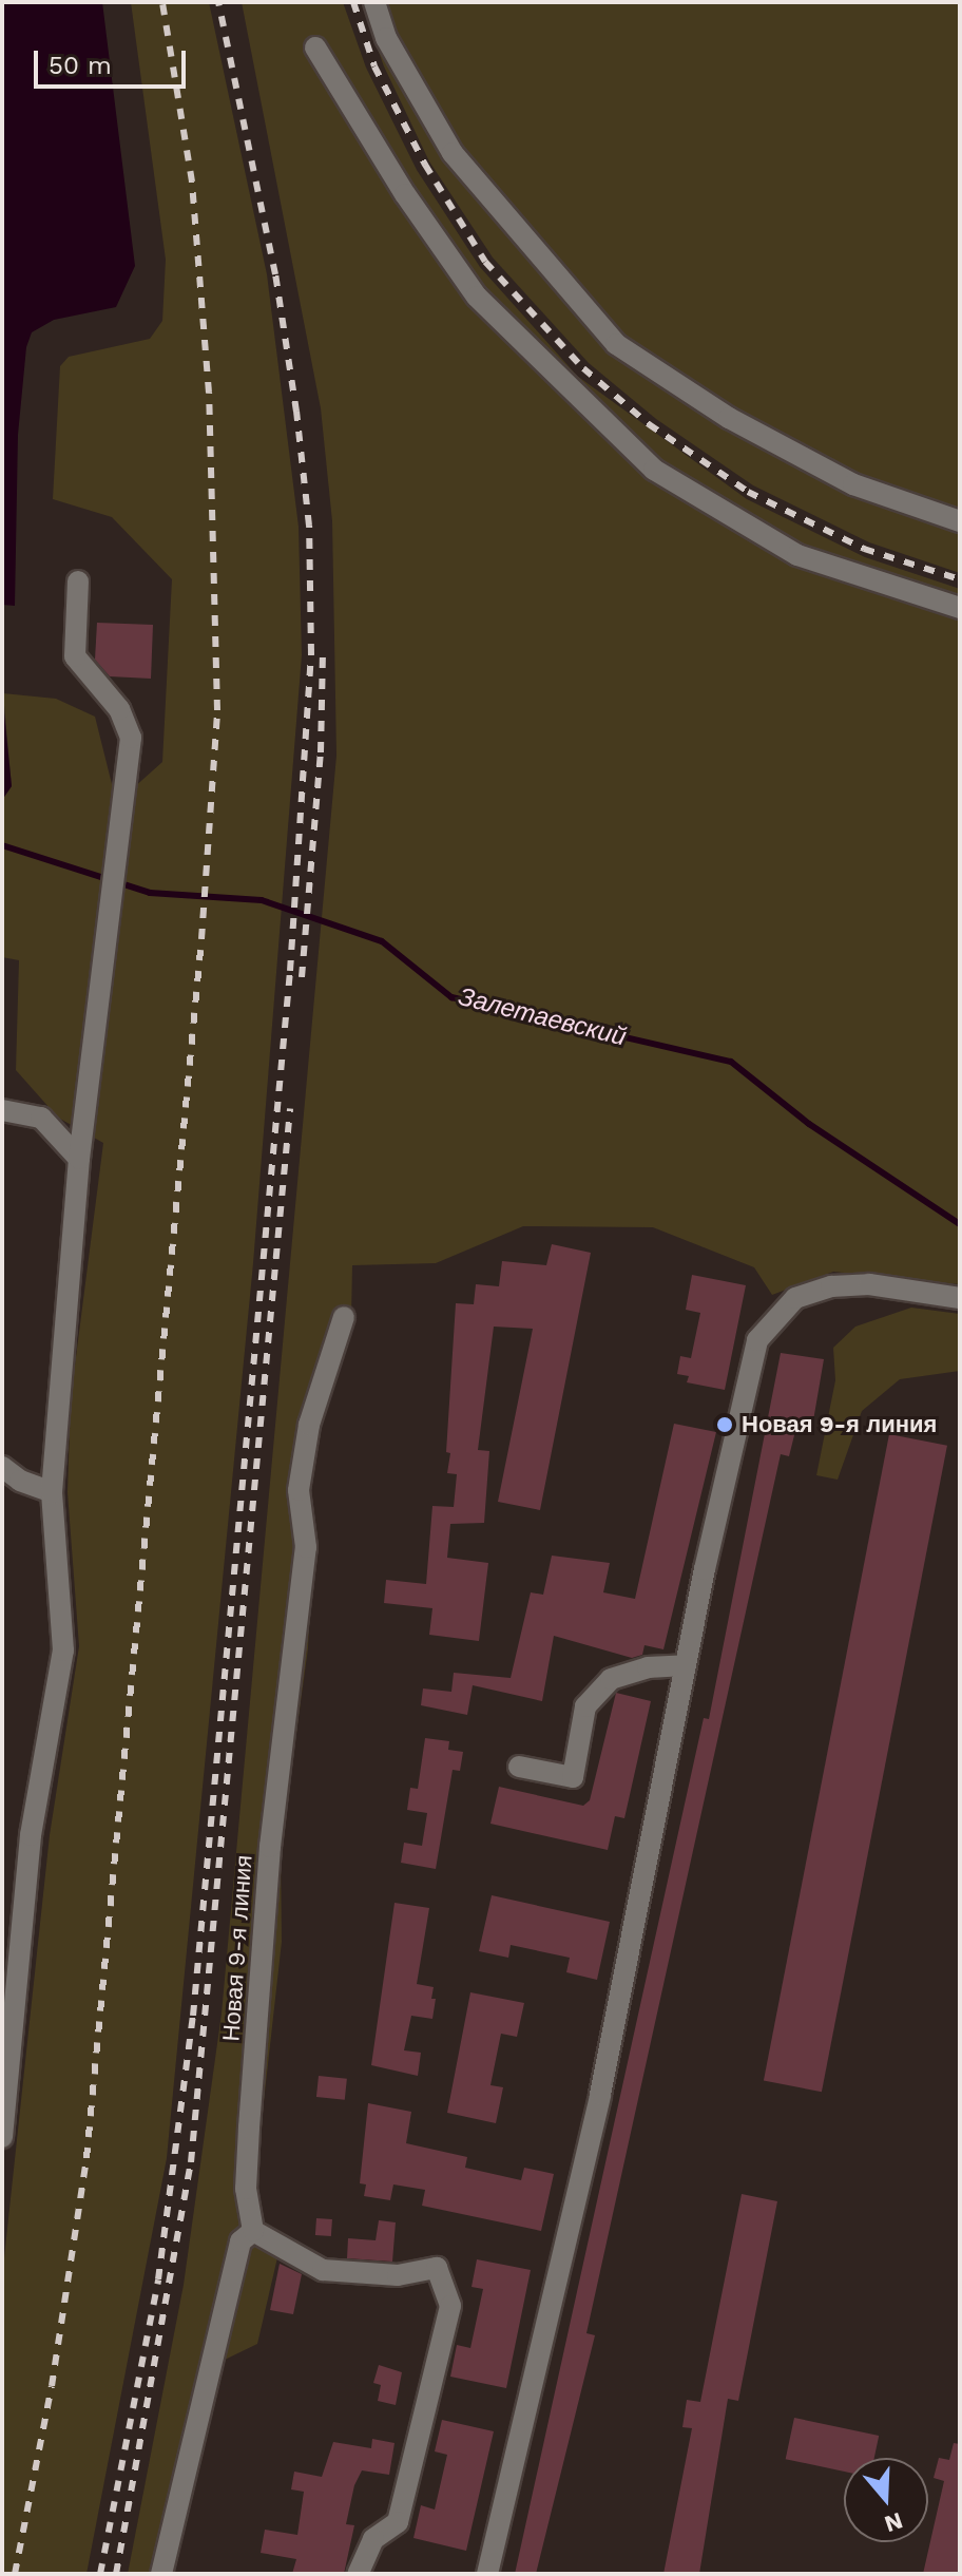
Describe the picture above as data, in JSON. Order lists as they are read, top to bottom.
{
  "streets": {
    "street": ["Новая 9-я линия"]
  },
  "water": ["Залетаевский"],
  "places": ["Новая 9-я линия"],
  "scale_bar": "50 m",
  "north": "bottom"
}
